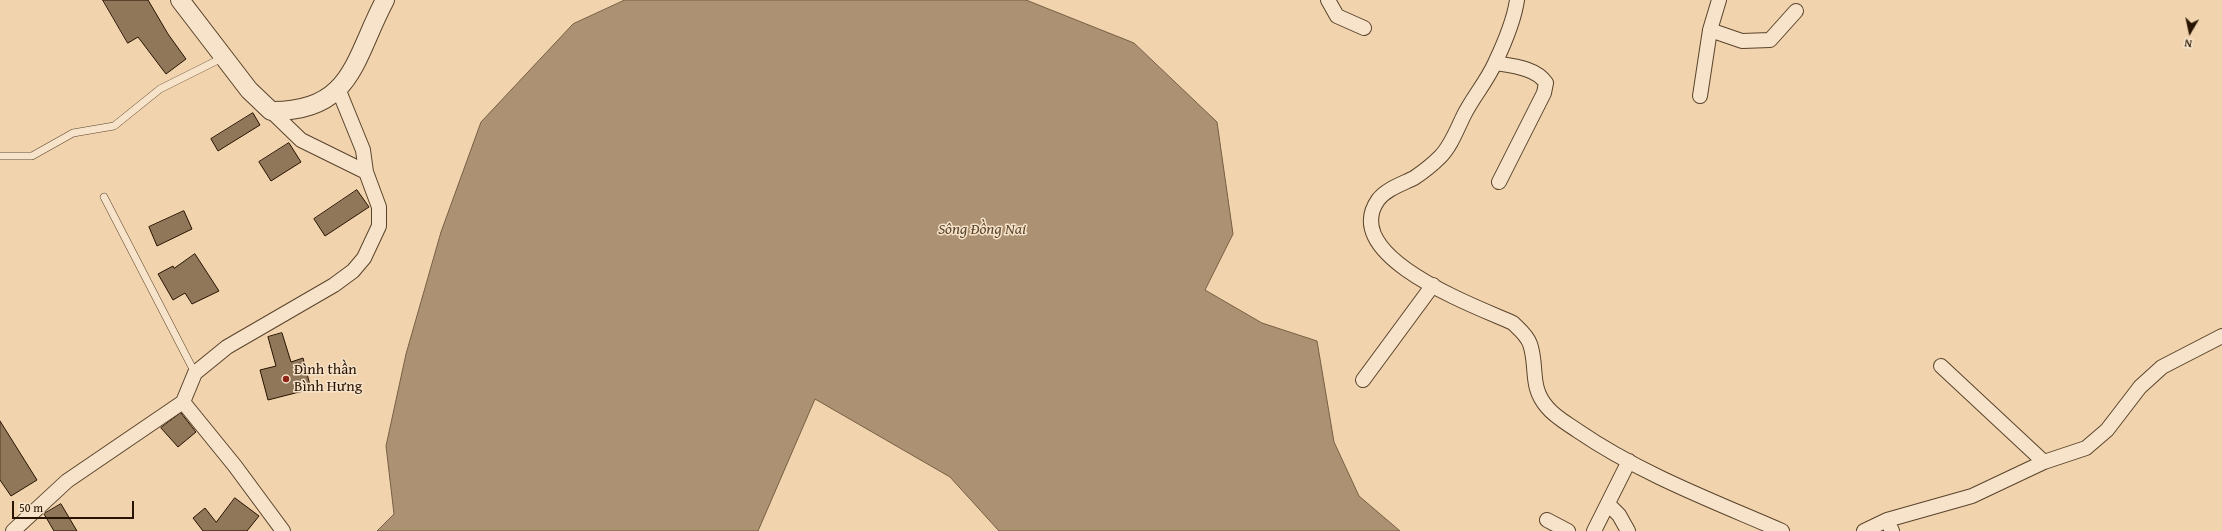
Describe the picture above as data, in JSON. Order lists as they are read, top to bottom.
{
  "water": ["Sông Đồng Nai"],
  "places": ["Đình thần Bình Hưng"],
  "scale_bar": "50 m",
  "north": "bottom"
}
